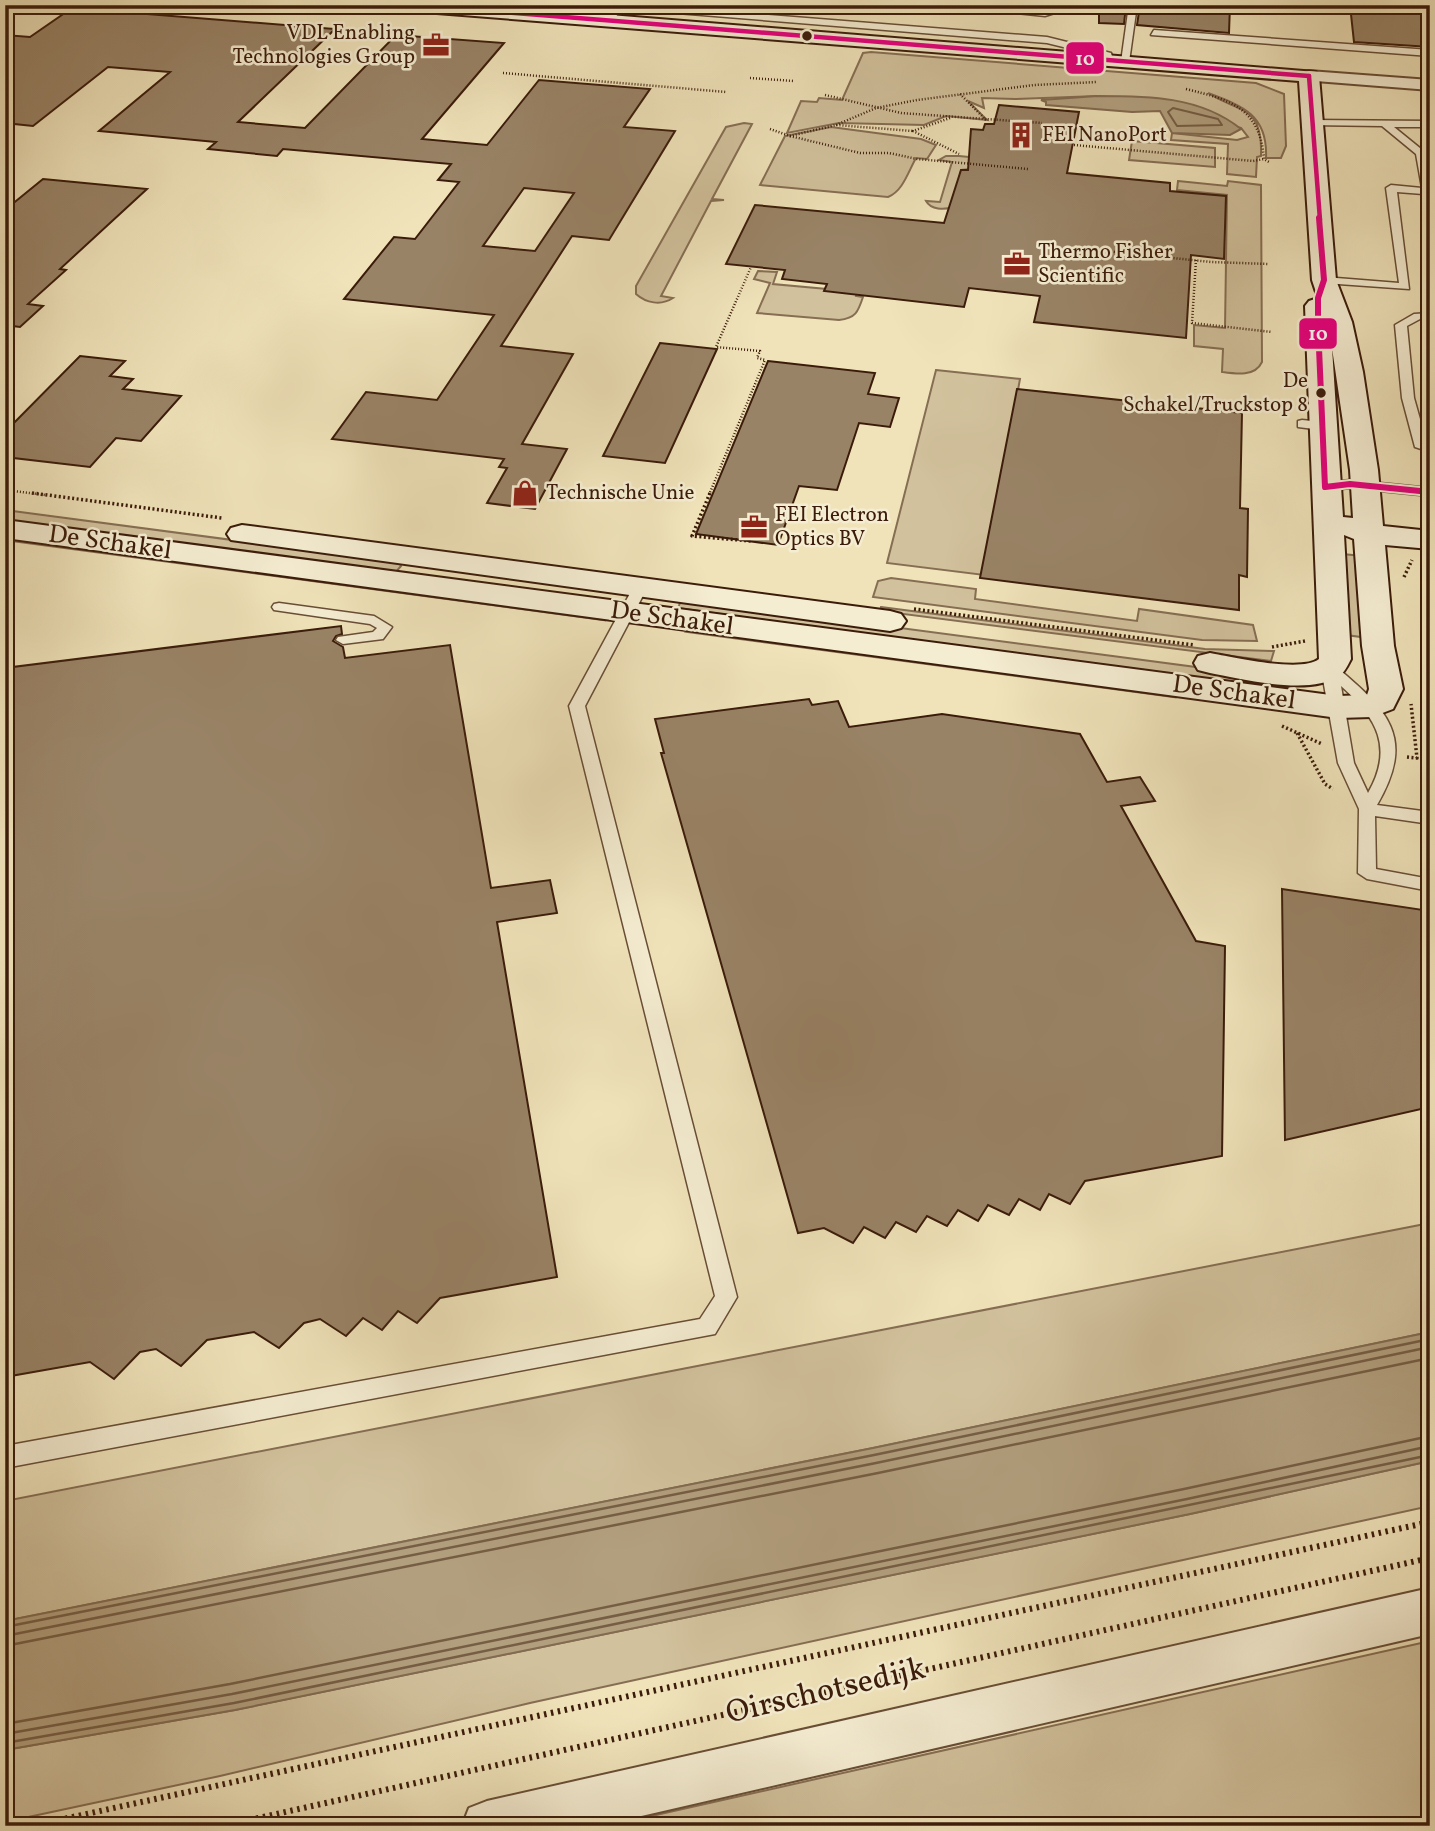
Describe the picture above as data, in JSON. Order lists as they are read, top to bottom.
{
  "streets": {
    "street": ["De Schakel", "Oirschotsedijk"]
  },
  "places": {
    "office": ["VDL Enabling Technologies Group", "Thermo Fisher Scientific", "FEI Electron Optics BV"],
    "building": ["FEI NanoPort"],
    "other": ["De Schakel/Truckstop 8"],
    "shop": ["Technische Unie"]
  },
  "lines": ["transit line 10"]
}
